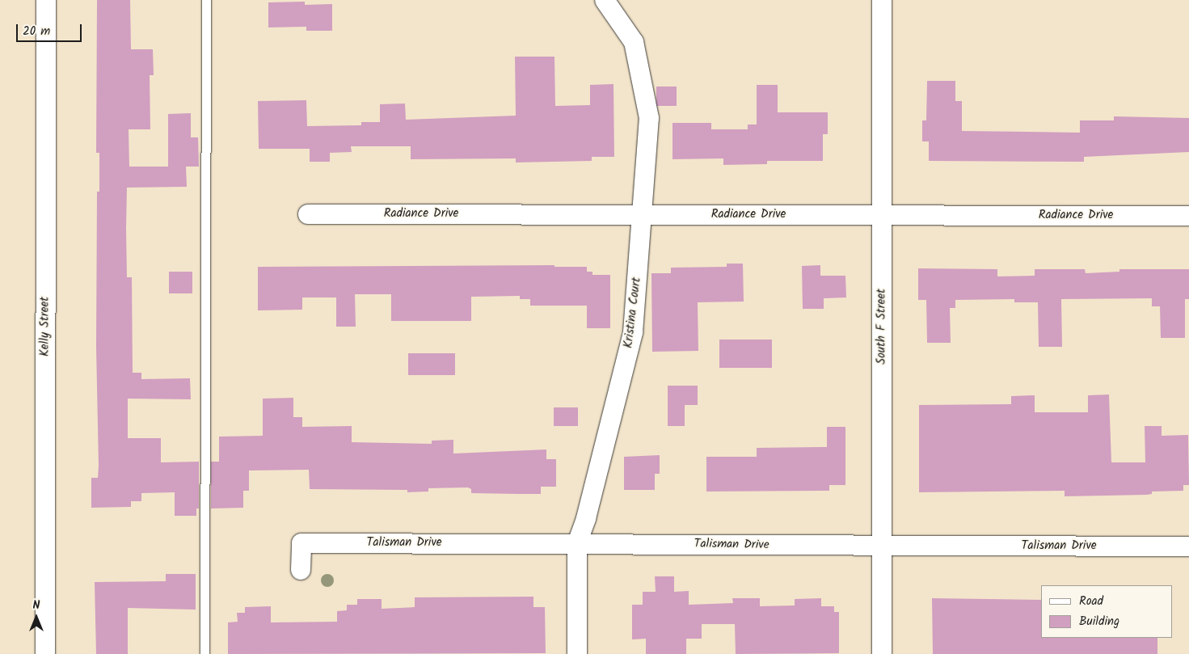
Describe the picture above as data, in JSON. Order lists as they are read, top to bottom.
{
  "streets": {
    "street": [
      "Radiance Drive",
      "Kristina Court",
      "Kelly Street",
      "South F Street",
      "Talisman Drive"
    ]
  },
  "crossings": [
    ["Radiance Drive", "Kristina Court"],
    ["Radiance Drive", "South F Street"],
    ["Kristina Court", "Talisman Drive"],
    ["South F Street", "Talisman Drive"]
  ],
  "legend": ["Road", "Building"],
  "scale_bar": "20 m",
  "north": "top"
}
